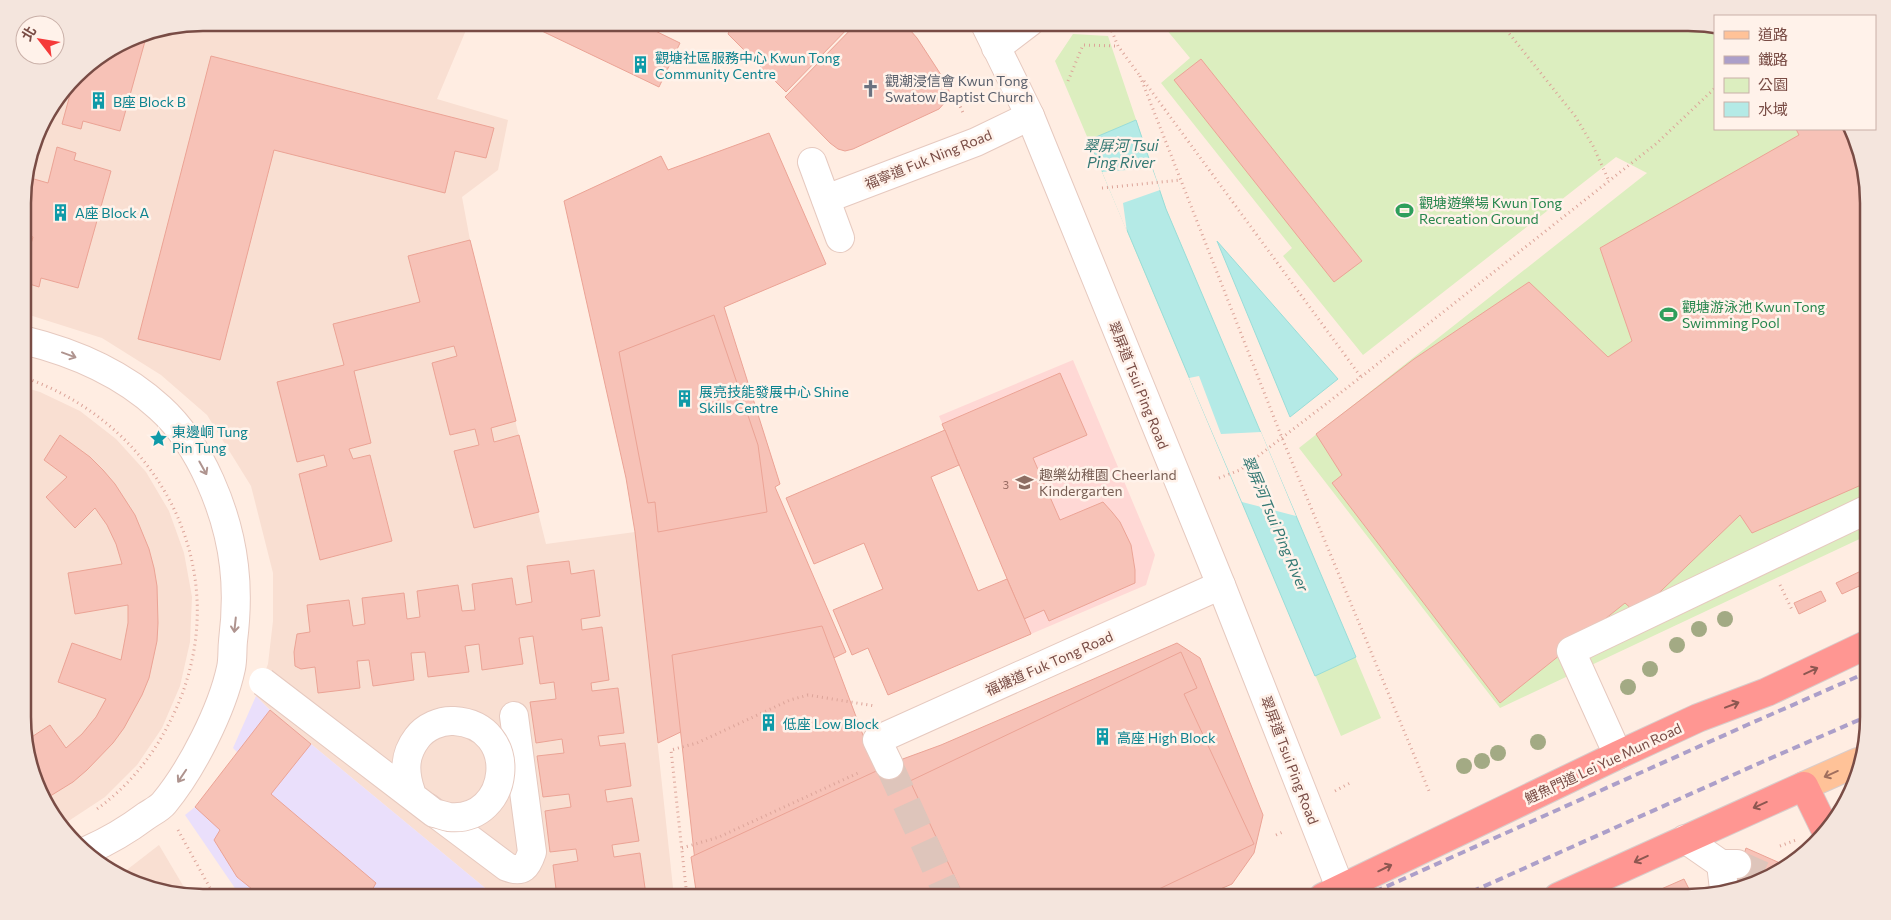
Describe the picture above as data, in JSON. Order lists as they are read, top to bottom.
{
  "streets": {
    "highway": ["鯉魚門道 Lei Yue Mun Road"],
    "street": ["福寧道 Fuk Ning Road", "翠屏道 Tsui Ping Road", "福塘道 Fuk Tong Road"]
  },
  "crossings": [
    ["福寧道 Fuk Ning Road", "翠屏道 Tsui Ping Road"],
    ["翠屏道 Tsui Ping Road", "福塘道 Fuk Tong Road"]
  ],
  "water": ["翠屏河 Tsui Ping River"],
  "places": {
    "building": [
      "觀塘社區服務中心 Kwun Tong Community Centre",
      "B座 Block B",
      "A座 Block A",
      "展亮技能發展中心 Shine Skills Centre",
      "低座 Low Block",
      "高座 High Block"
    ],
    "church": ["觀潮浸信會 Kwun Tong Swatow Baptist Church"],
    "sports": ["觀塘遊樂場 Kwun Tong Recreation Ground", "觀塘游泳池 Kwun Tong Swimming Pool"],
    "place": ["東邊峒 Tung Pin Tung"],
    "school or university": ["趣樂幼稚園 Cheerland Kindergarten"]
  },
  "house_numbers": ["3"],
  "legend": [
    "道路",
    "鐵路",
    "公園",
    "水域"
  ],
  "north": "top left"
}
